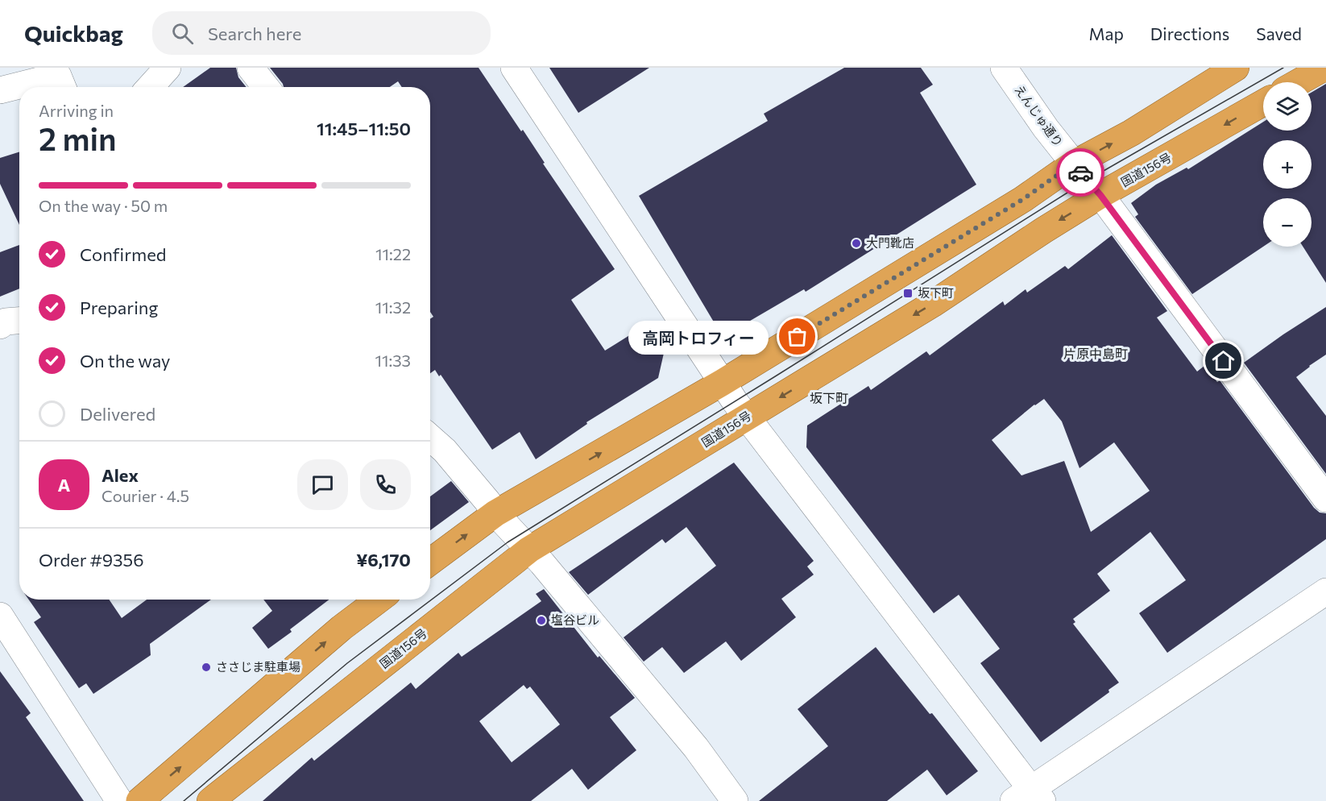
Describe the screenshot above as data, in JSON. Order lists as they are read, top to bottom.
{
  "streets": {
    "highway": ["国道156号"],
    "street": ["えんじゅ通り"]
  },
  "crossings": [
    ["えんじゅ通り", "国道156号"]
  ],
  "districts": ["片原中島町", "坂下町"],
  "places": {
    "other": [
      "大門靴店",
      "高岡トロフィー",
      "塩谷ビル",
      "ささじま駐車場"
    ],
    "transit": ["坂下町"]
  },
  "page": {
    "header": "Quickbag",
    "search": "Search here",
    "nav": ["Map", "Directions", "Saved"],
    "map_buttons": ["+", "−"],
    "heading": ["2 min", "Arriving in", "11:45–11:50"],
    "panel": [
      "Alex",
      "Courier · 4.5",
      "Order #9356",
      "¥6,170"
    ],
    "bar": "On the way · 50 m",
    "list": [
      ["Confirmed", "11:22"],
      ["Preparing", "11:32"],
      ["On the way", "11:33"],
      "Delivered"
    ],
    "bubble": "高岡トロフィー",
    "round": "A"
  }
}
